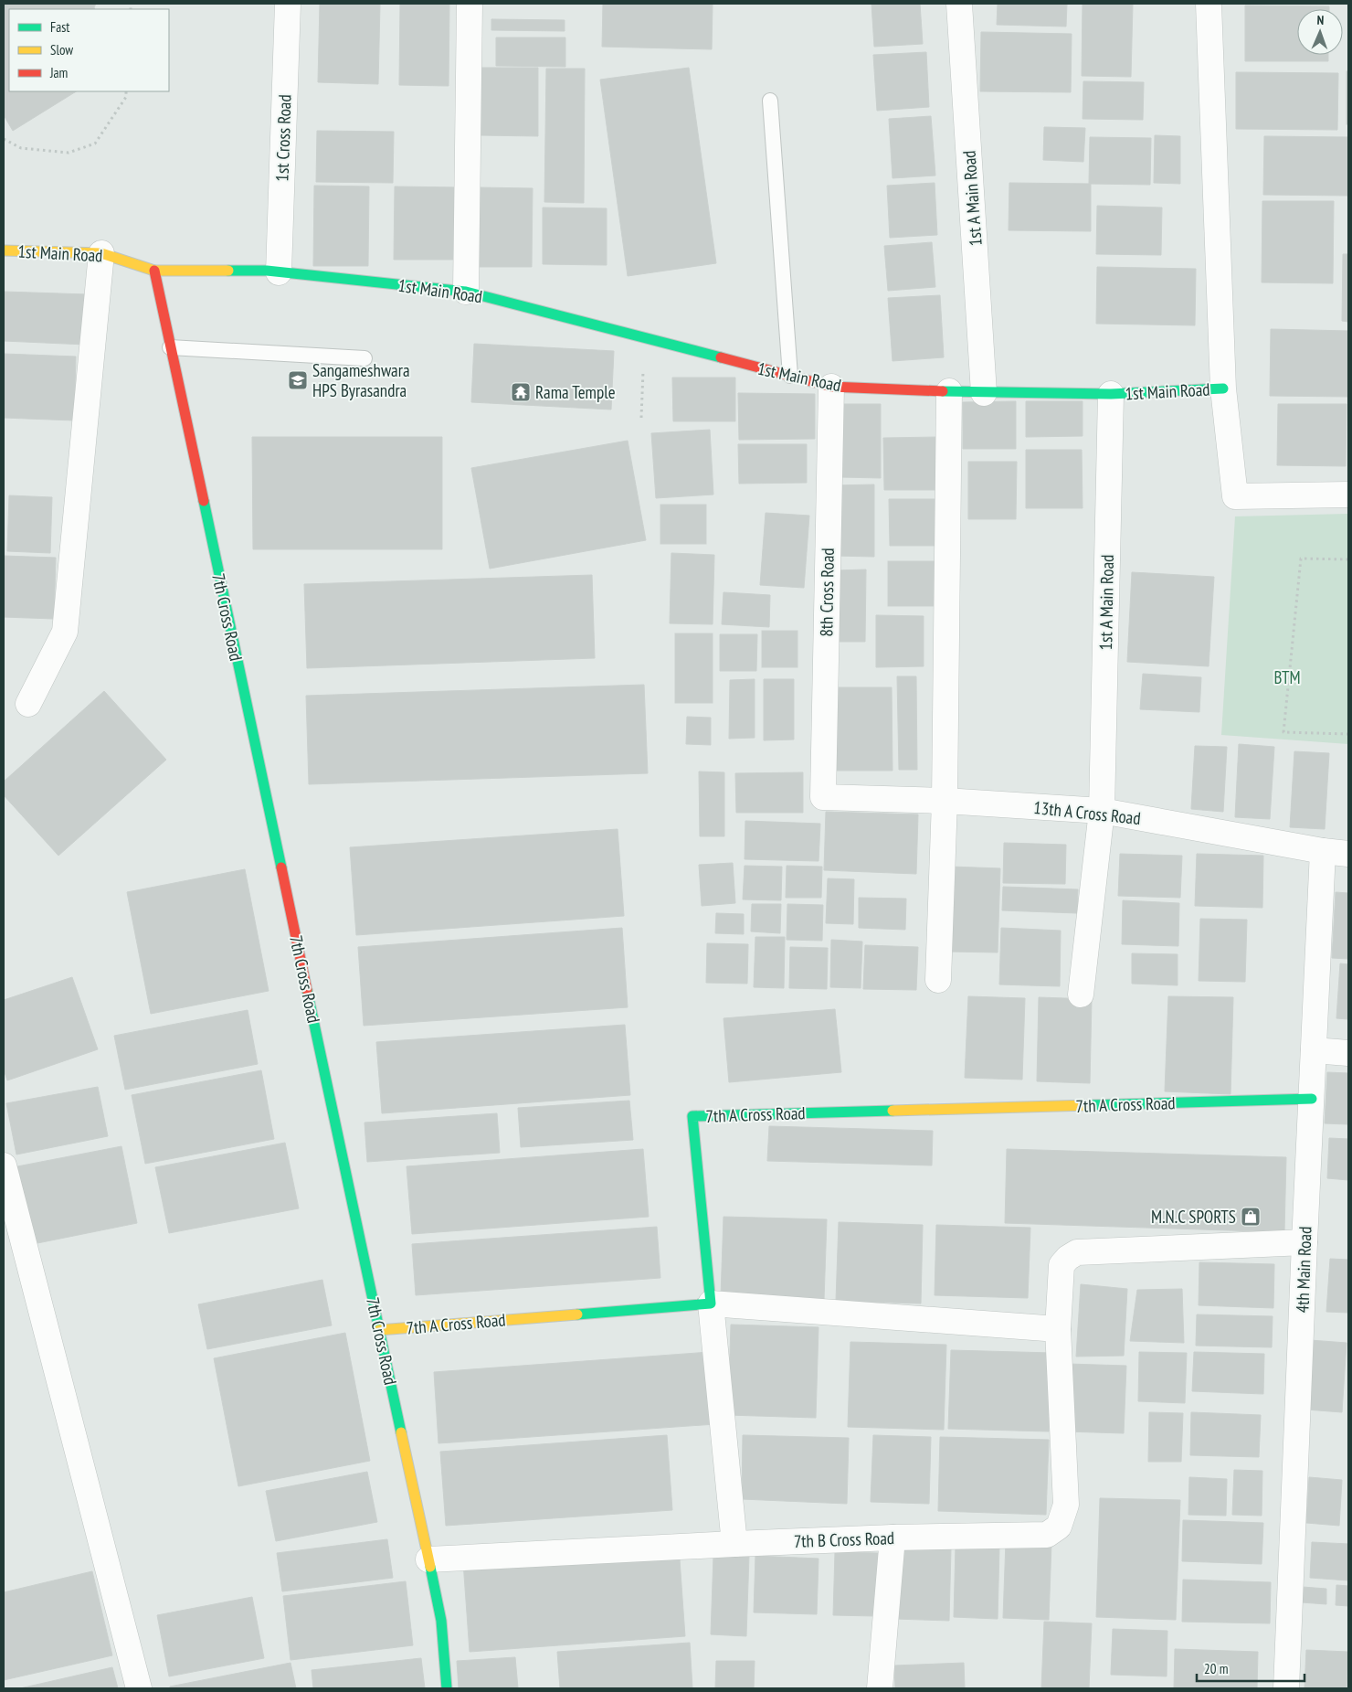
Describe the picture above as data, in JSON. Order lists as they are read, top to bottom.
{
  "streets": {
    "street": [
      "1st Cross Road",
      "1st A Main Road",
      "1st Main Road",
      "8th Cross Road",
      "7th Cross Road",
      "13th A Cross Road",
      "7th A Cross Road",
      "4th Main Road",
      "7th B Cross Road"
    ]
  },
  "crossings": [
    ["1st Cross Road", "1st Main Road"],
    ["1st A Main Road", "1st Main Road"],
    ["1st A Main Road", "13th A Cross Road"],
    ["1st Main Road", "8th Cross Road"],
    ["1st Main Road", "7th Cross Road"],
    ["8th Cross Road", "13th A Cross Road"],
    ["7th Cross Road", "7th A Cross Road"],
    ["7th Cross Road", "7th B Cross Road"],
    ["13th A Cross Road", "4th Main Road"],
    ["7th A Cross Road", "4th Main Road"],
    ["4th Main Road", "7th B Cross Road"]
  ],
  "parks": ["BTM"],
  "places": {
    "school or university": ["Sangameshwara HPS Byrasandra"],
    "temple": ["Rama Temple"],
    "shop": ["M.N.C SPORTS"]
  },
  "legend": ["Fast", "Slow", "Jam"],
  "scale_bar": "20 m",
  "north": "top"
}
